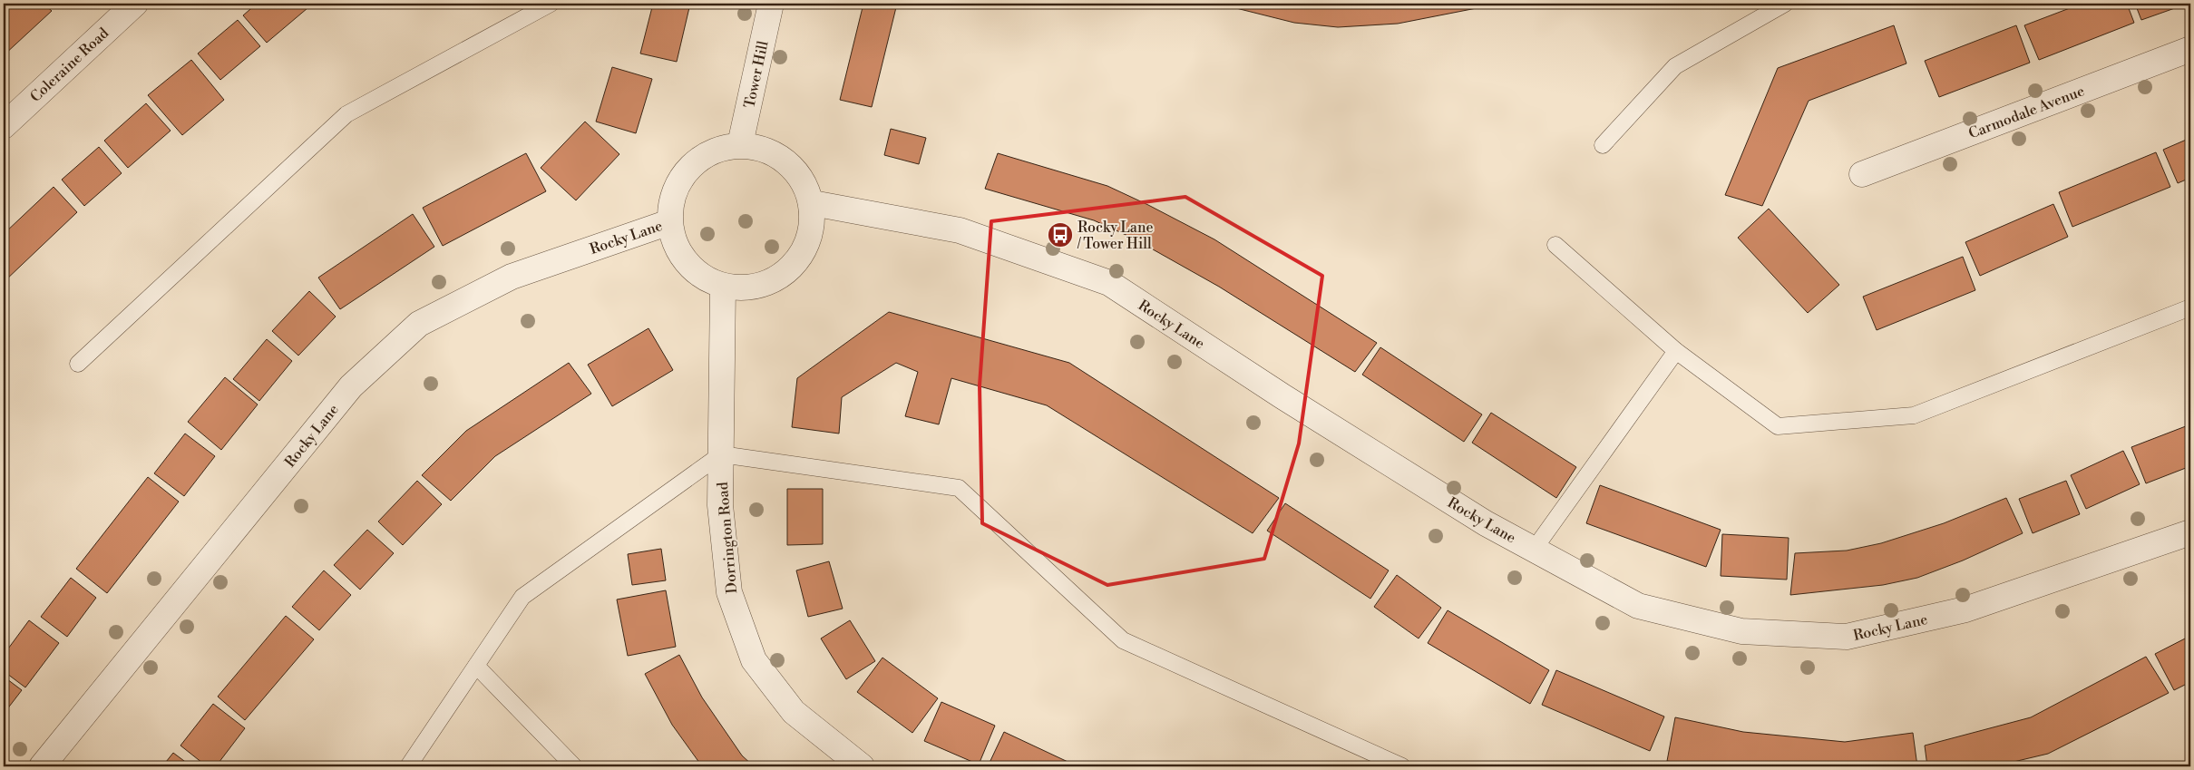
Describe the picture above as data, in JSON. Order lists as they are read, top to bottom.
{
  "streets": {
    "street": [
      "Coleraine Road",
      "Tower Hill",
      "Carmodale Avenue",
      "Rocky Lane",
      "Dorrington Road"
    ]
  },
  "crossings": [
    ["Tower Hill", "Rocky Lane"],
    ["Tower Hill", "Dorrington Road"],
    ["Rocky Lane", "Dorrington Road"]
  ],
  "places": {
    "bus stop": ["Rocky Lane / Tower Hill"]
  }
}
